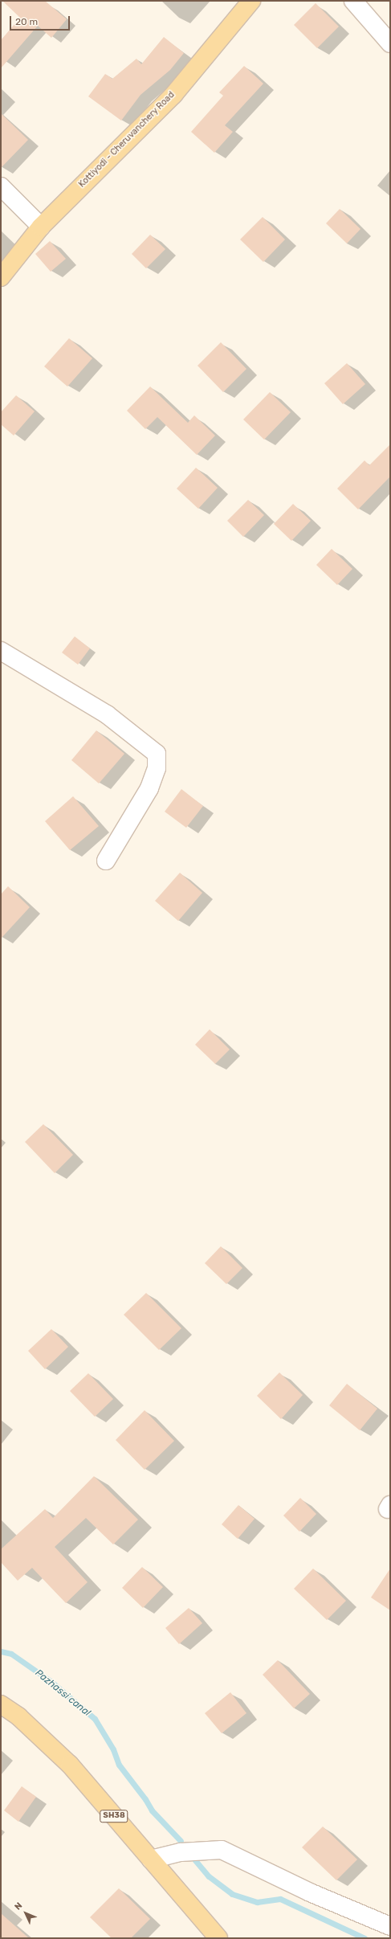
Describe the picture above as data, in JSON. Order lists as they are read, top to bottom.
{
  "streets": {
    "main road": ["Kottiyodi - Cheruvanchery Road", "SH38"]
  },
  "water": ["Pazhassi canal"],
  "scale_bar": "20 m",
  "north": "top left"
}
